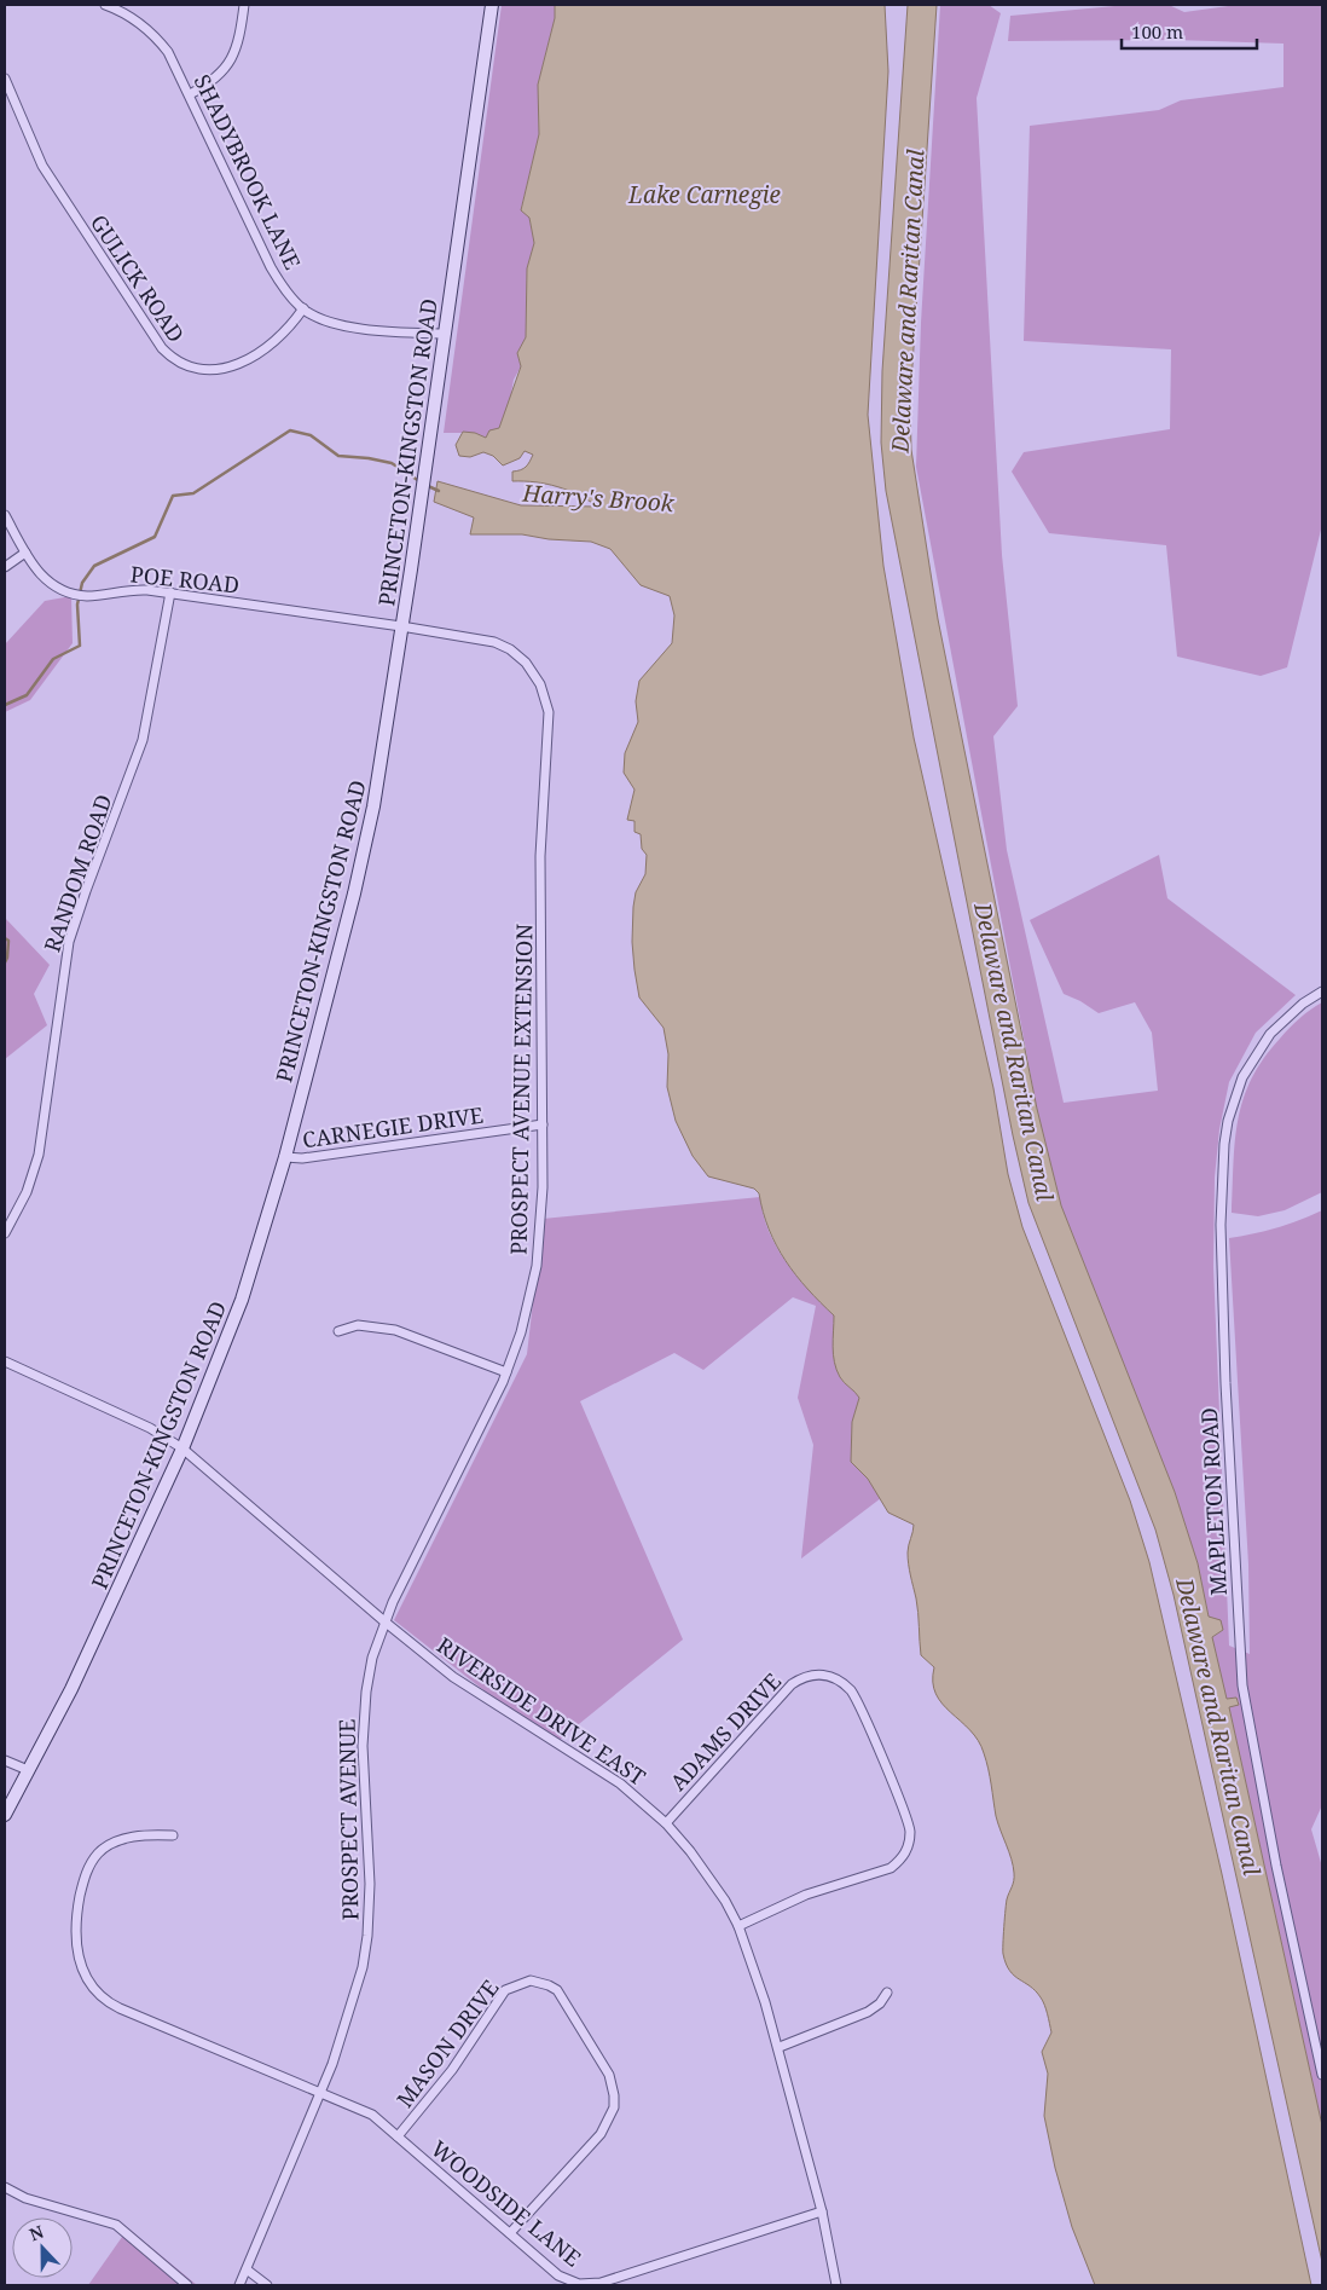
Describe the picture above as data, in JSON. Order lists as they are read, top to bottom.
{
  "streets": {
    "main road": ["PRINCETON-KINGSTON ROAD"],
    "street": [
      "SHADYBROOK LANE",
      "GULICK ROAD",
      "POE ROAD",
      "RANDOM ROAD",
      "PROSPECT AVENUE EXTENSION",
      "CARNEGIE DRIVE",
      "MAPLETON ROAD",
      "RIVERSIDE DRIVE EAST",
      "ADAMS DRIVE",
      "PROSPECT AVENUE",
      "MASON DRIVE",
      "WOODSIDE LANE"
    ]
  },
  "crossings": [
    ["SHADYBROOK LANE", "GULICK ROAD"],
    ["SHADYBROOK LANE", "PRINCETON-KINGSTON ROAD"],
    ["PRINCETON-KINGSTON ROAD", "POE ROAD"],
    ["PRINCETON-KINGSTON ROAD", "PROSPECT AVENUE EXTENSION"],
    ["PRINCETON-KINGSTON ROAD", "CARNEGIE DRIVE"],
    ["PRINCETON-KINGSTON ROAD", "RIVERSIDE DRIVE EAST"],
    ["POE ROAD", "RANDOM ROAD"],
    ["POE ROAD", "PROSPECT AVENUE EXTENSION"],
    ["PROSPECT AVENUE EXTENSION", "CARNEGIE DRIVE"],
    ["PROSPECT AVENUE EXTENSION", "RIVERSIDE DRIVE EAST"],
    ["PROSPECT AVENUE EXTENSION", "PROSPECT AVENUE"],
    ["RIVERSIDE DRIVE EAST", "ADAMS DRIVE"],
    ["RIVERSIDE DRIVE EAST", "PROSPECT AVENUE"],
    ["RIVERSIDE DRIVE EAST", "WOODSIDE LANE"],
    ["PROSPECT AVENUE", "WOODSIDE LANE"],
    ["MASON DRIVE", "WOODSIDE LANE"]
  ],
  "water": ["Lake Carnegie", "Delaware and Raritan Canal", "Harry's Brook"],
  "scale_bar": "100 m",
  "north": "top"
}
